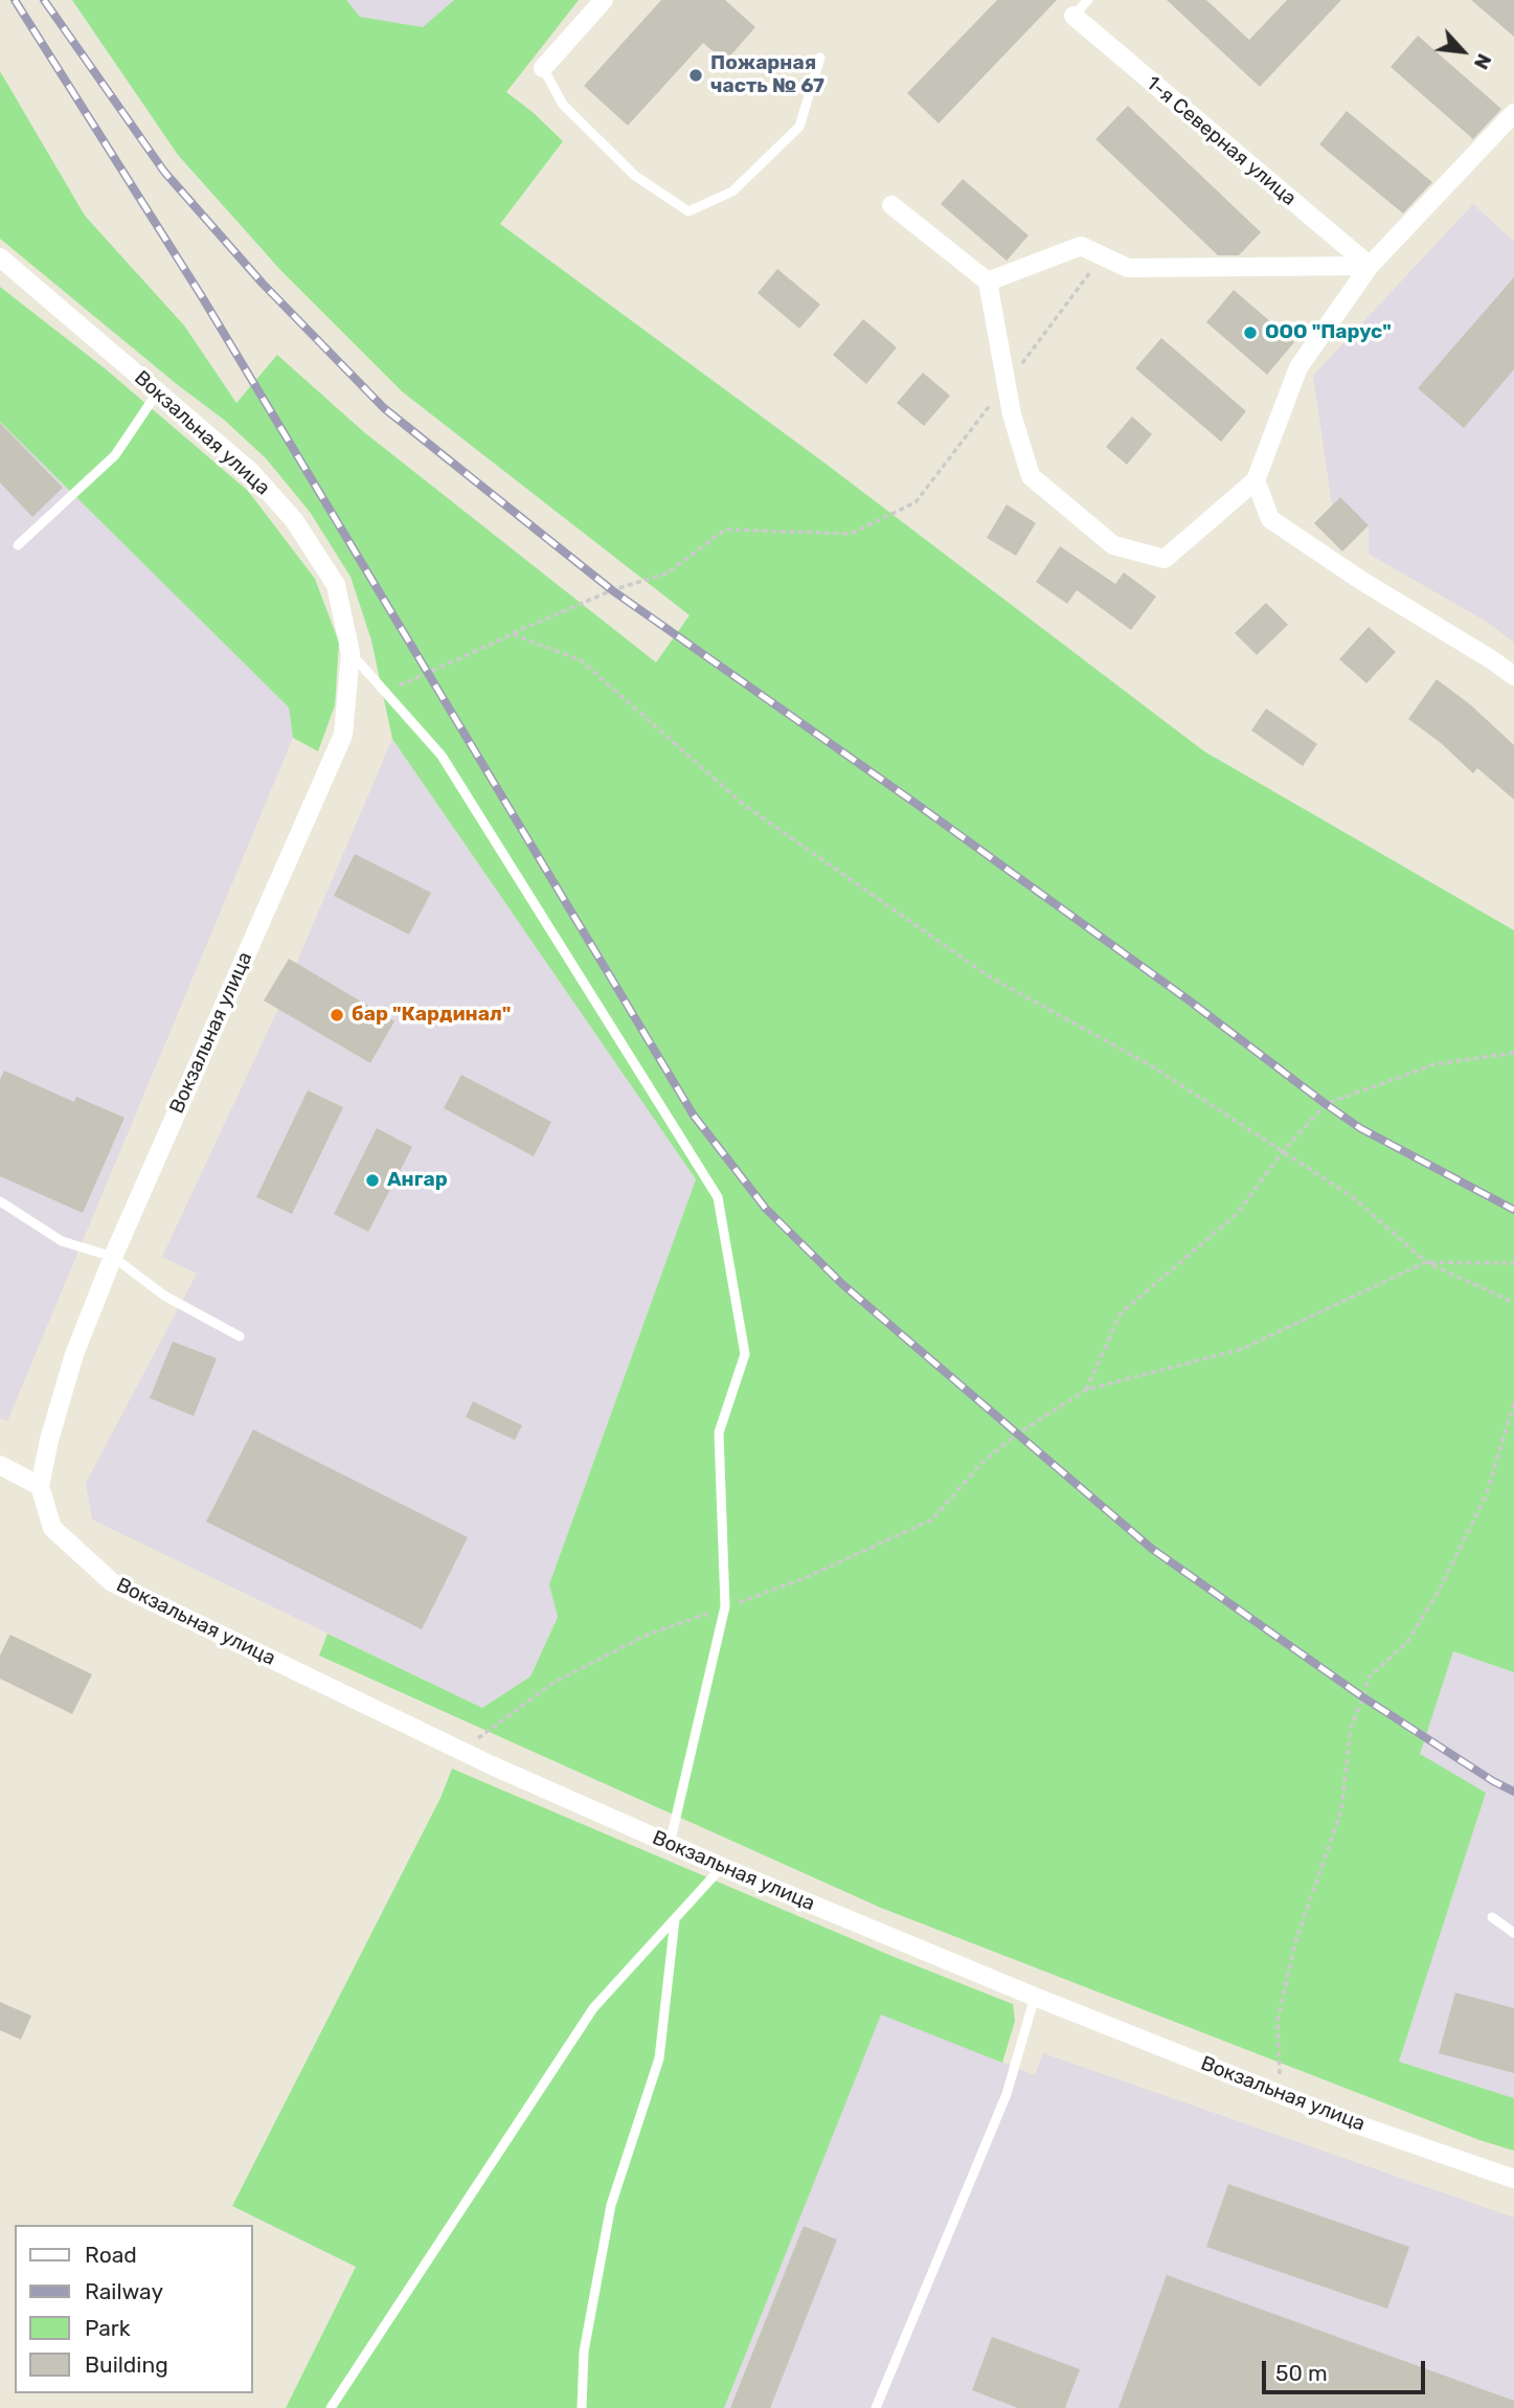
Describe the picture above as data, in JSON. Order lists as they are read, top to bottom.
{
  "streets": {
    "street": ["1-я Северная улица", "Вокзальная улица"]
  },
  "places": [
    "Пожарная часть № 67",
    "ООО \"Парус\"",
    "бар \"Кардинал\"",
    "Ангар"
  ],
  "legend": [
    "Road",
    "Railway",
    "Park",
    "Building"
  ],
  "scale_bar": "50 m",
  "north": "bottom right"
}
